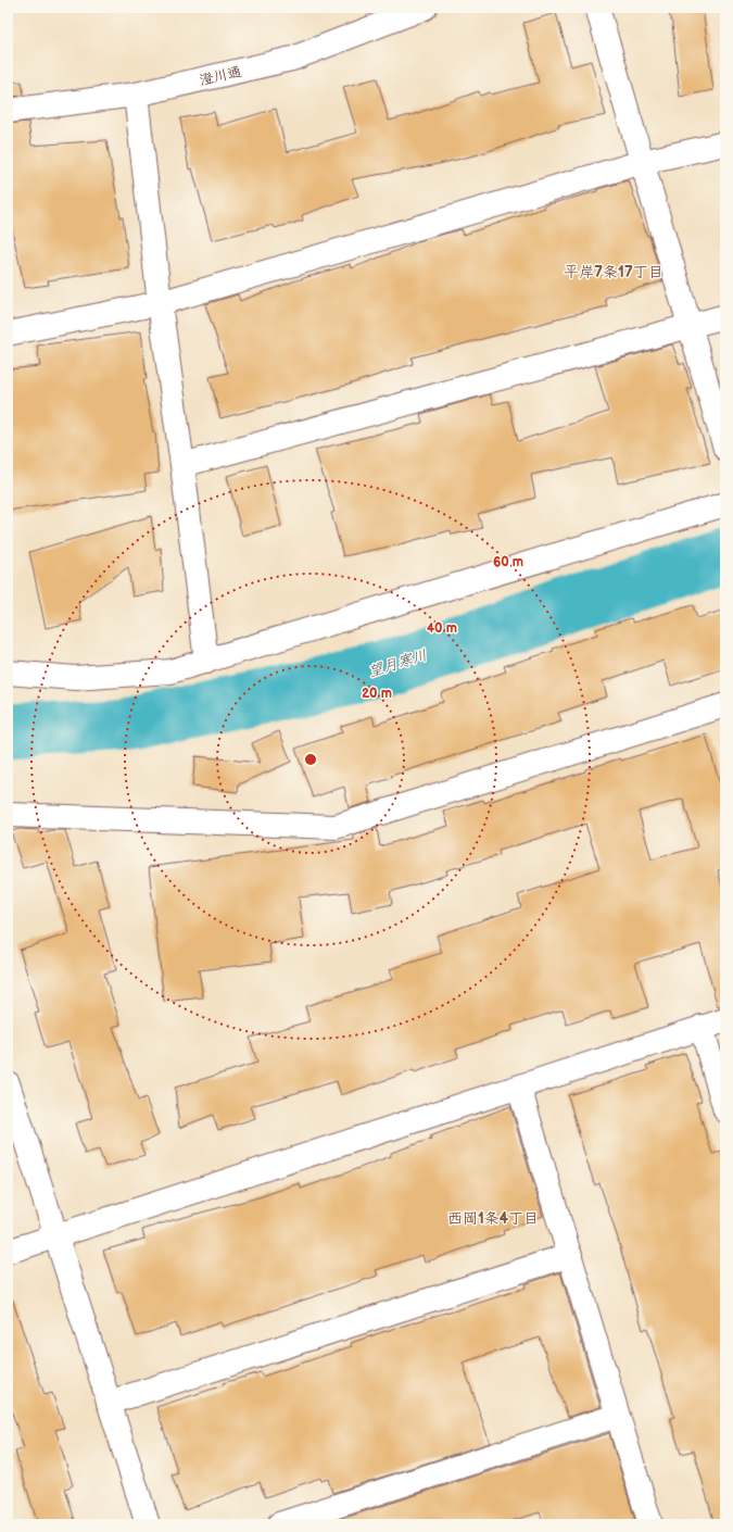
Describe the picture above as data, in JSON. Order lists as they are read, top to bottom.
{
  "streets": {
    "street": ["澄川通"]
  },
  "districts": ["平岸7条17丁目", "西岡1条4丁目"],
  "water": ["望月寒川"],
  "rings": ["60 m", "40 m", "20 m"]
}
